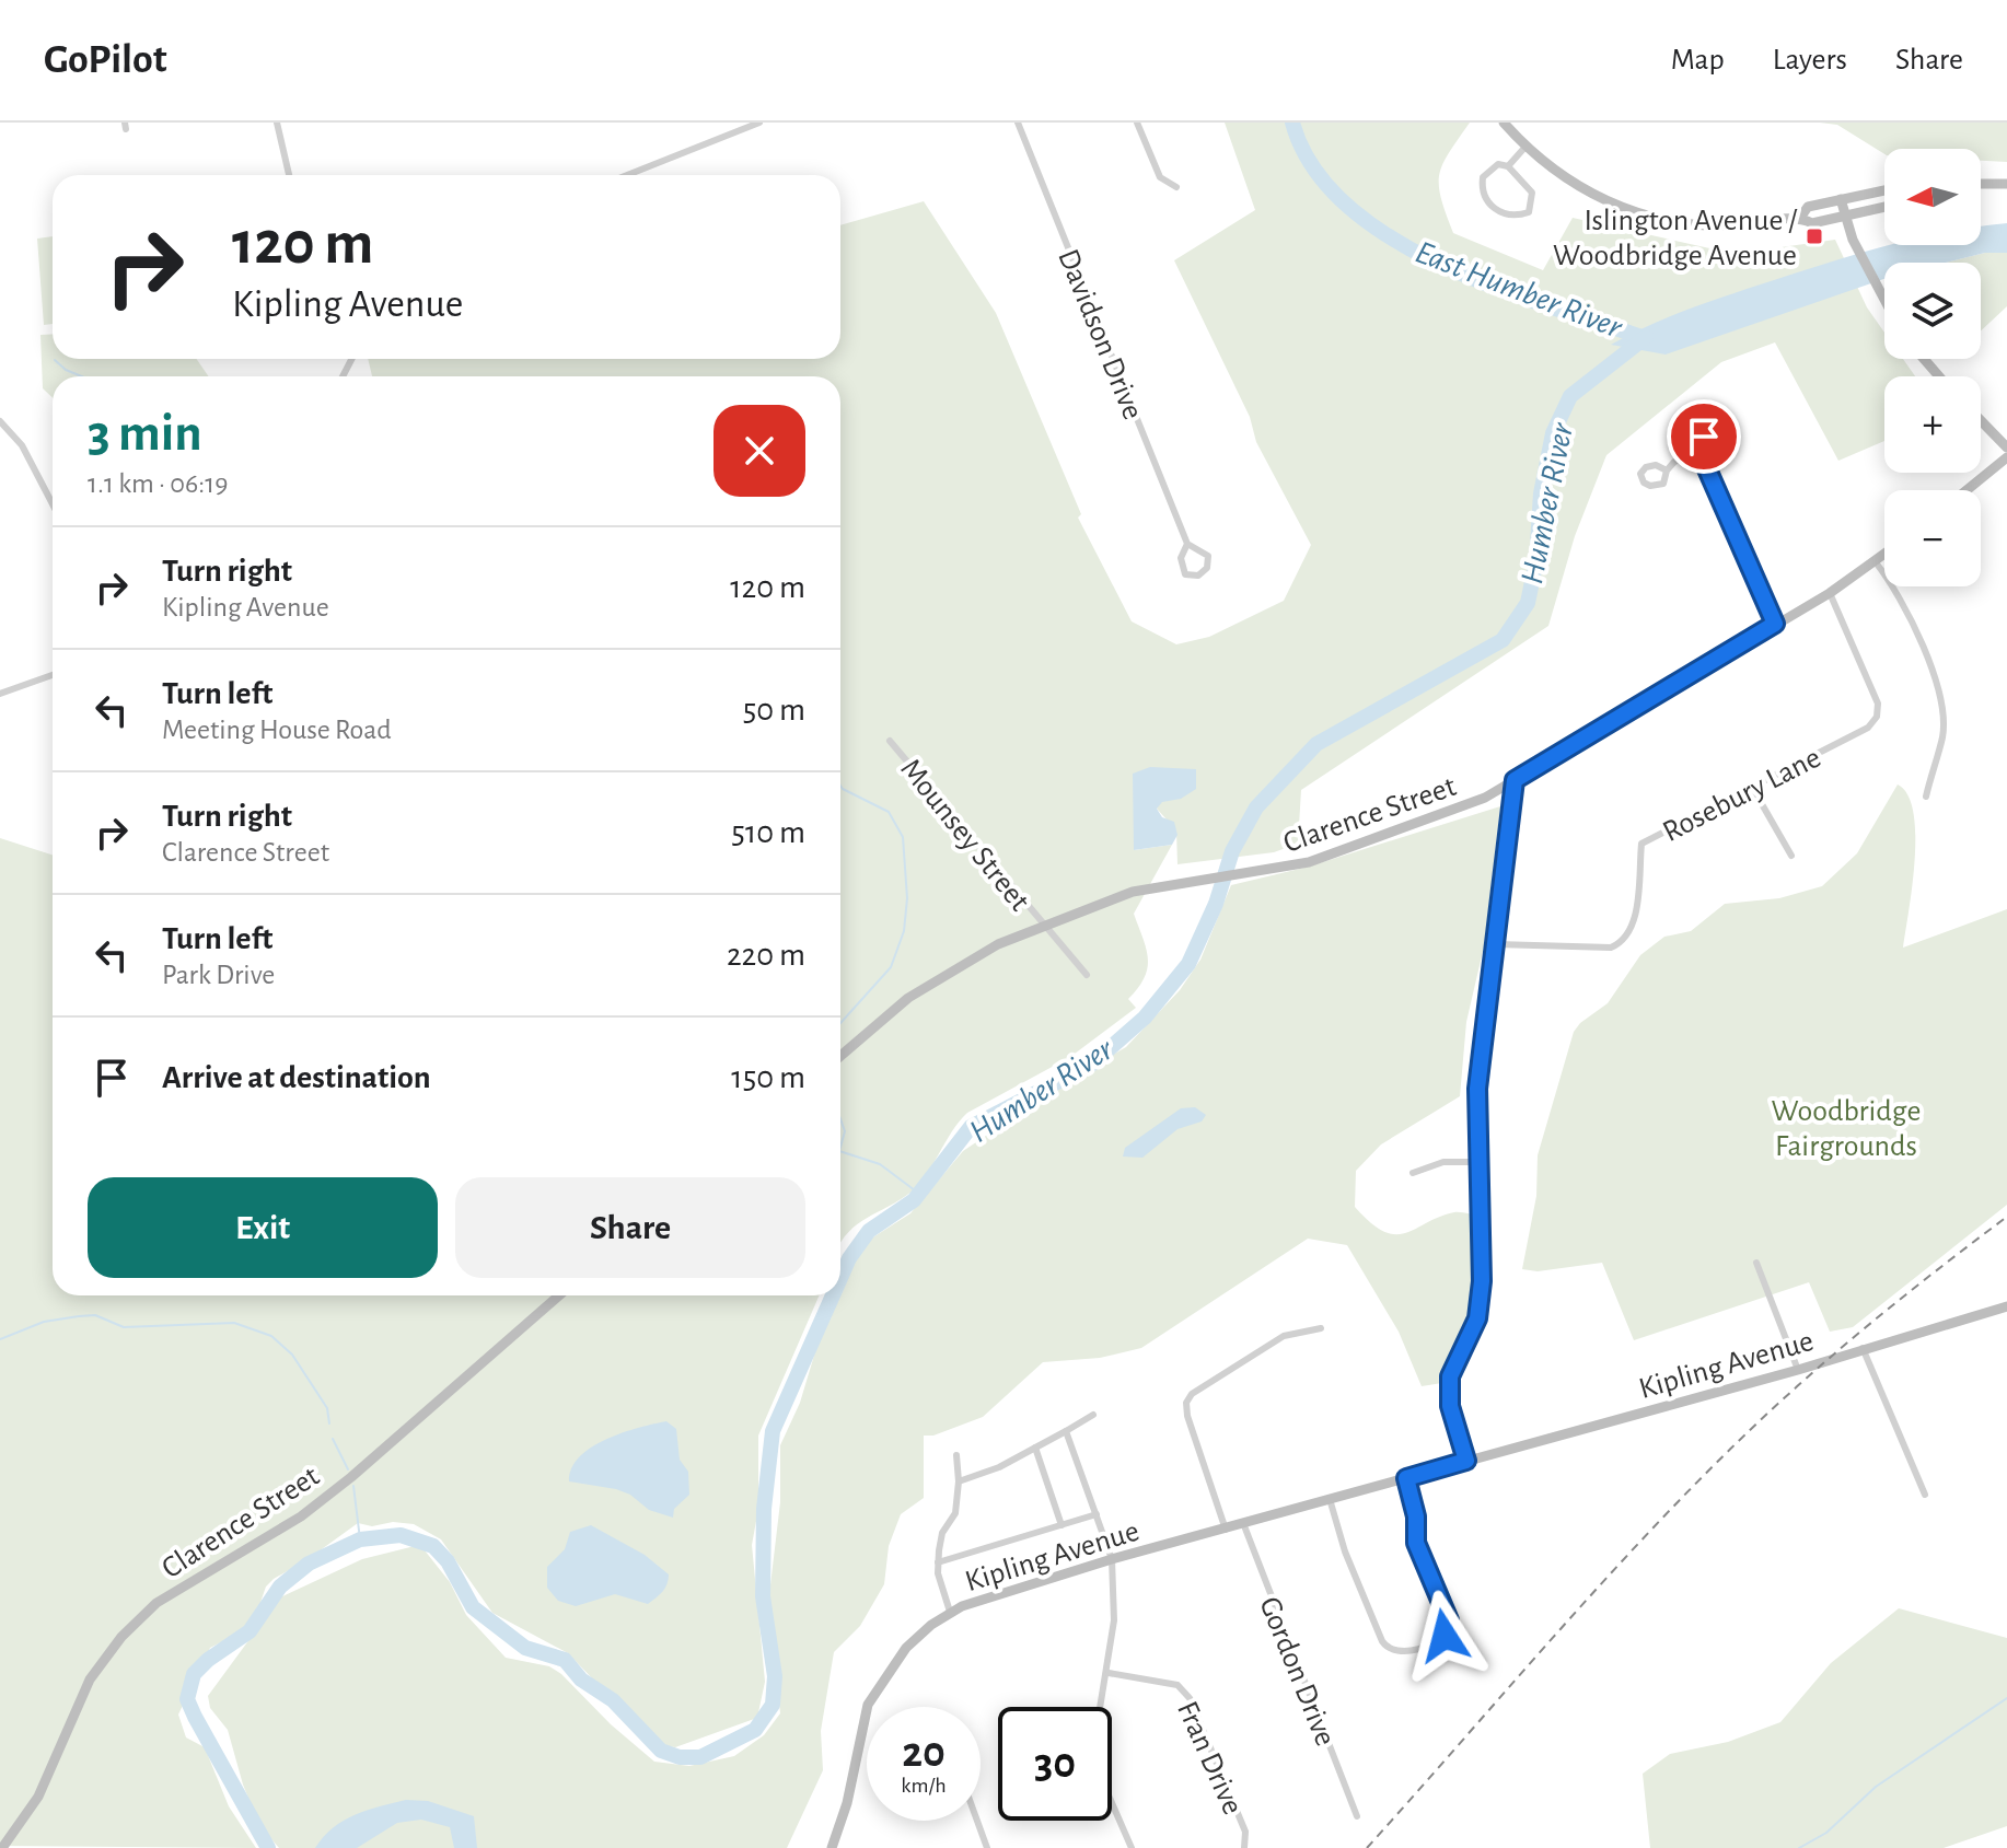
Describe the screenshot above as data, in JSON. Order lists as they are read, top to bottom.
{
  "streets": {
    "street": [
      "Davidson Drive",
      "Rosebury Lane",
      "Clarence Street",
      "Mounsey Street",
      "Kipling Avenue",
      "Gordon Drive",
      "Fran Drive"
    ]
  },
  "crossings": [
    ["Rosebury Lane", "Clarence Street"],
    ["Clarence Street", "Mounsey Street"],
    ["Kipling Avenue", "Gordon Drive"]
  ],
  "water": ["East Humber River", "Humber River"],
  "parks": ["Woodbridge Fairgrounds"],
  "places": {
    "transit": ["Islington Avenue / Woodbridge Avenue"]
  },
  "north": "left",
  "page": {
    "header": "GoPilot",
    "nav": ["Map", "Layers", "Share"],
    "map_buttons": ["+", "−"],
    "turn": ["120 m", "Kipling Avenue"],
    "heading": ["3 min", "1.1 km · 06:19"],
    "list": [
      {
        "name": "Turn right",
        "note": "Kipling Avenue",
        "value": "120 m"
      },
      {
        "name": "Turn left",
        "note": "Meeting House Road",
        "value": "50 m"
      },
      {
        "name": "Turn right",
        "note": "Clarence Street",
        "value": "510 m"
      },
      {
        "name": "Turn left",
        "note": "Park Drive",
        "value": "220 m"
      },
      {
        "name": "Arrive at destination",
        "value": "150 m"
      }
    ],
    "buttons": ["Exit", "Share"],
    "speed": "20 km/h",
    "limit": "30"
  }
}
